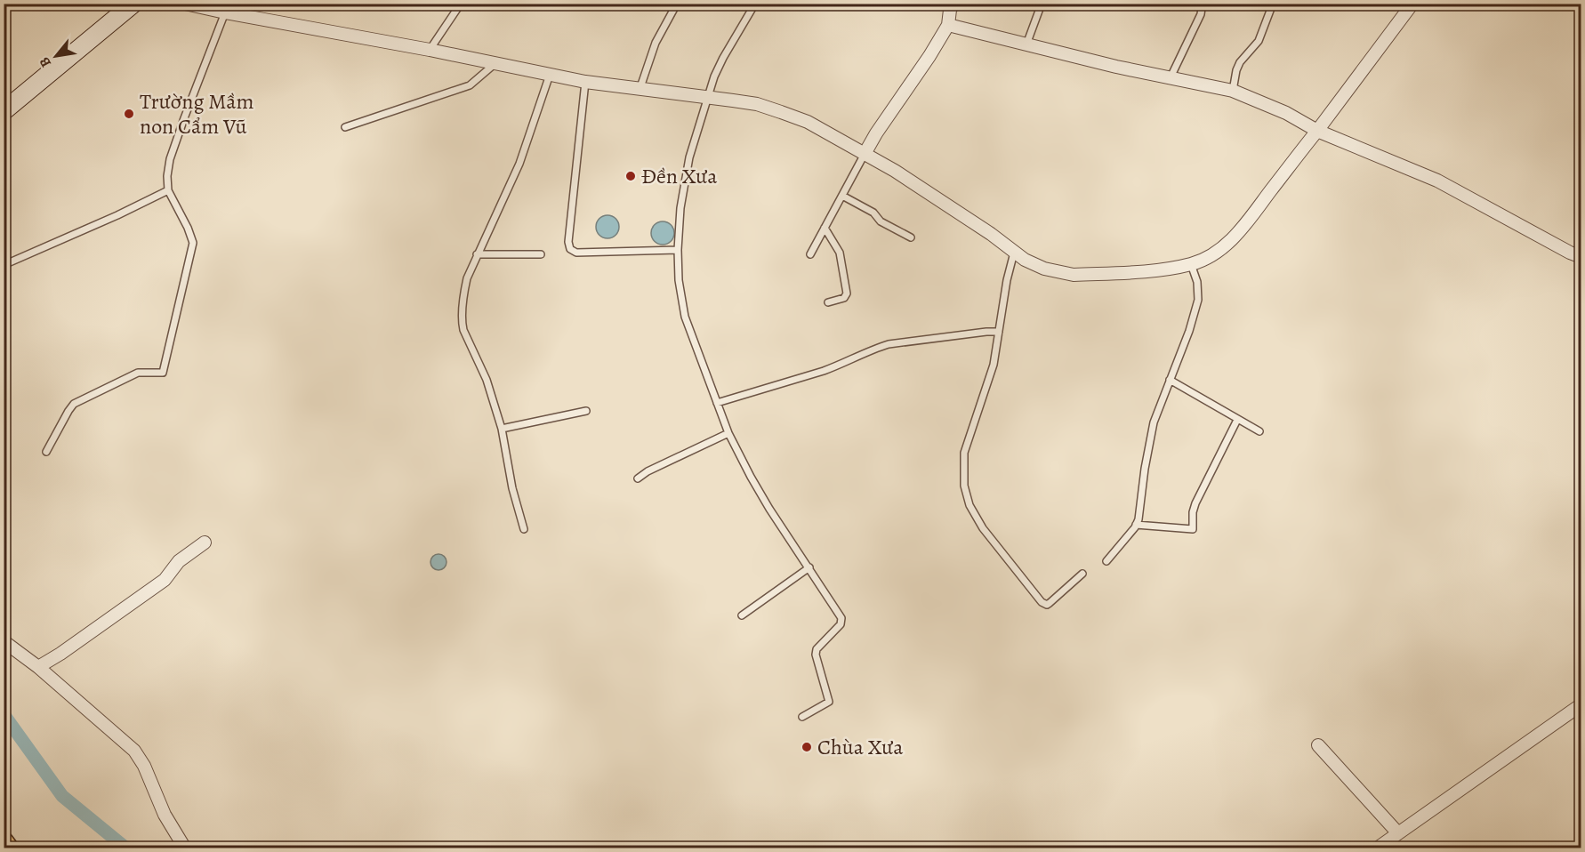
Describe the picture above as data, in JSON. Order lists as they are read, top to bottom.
{
  "places": ["Trường Mầm non Cẩm Vũ", "Đền Xưa", "Chùa Xưa"],
  "north": "bottom left"
}
